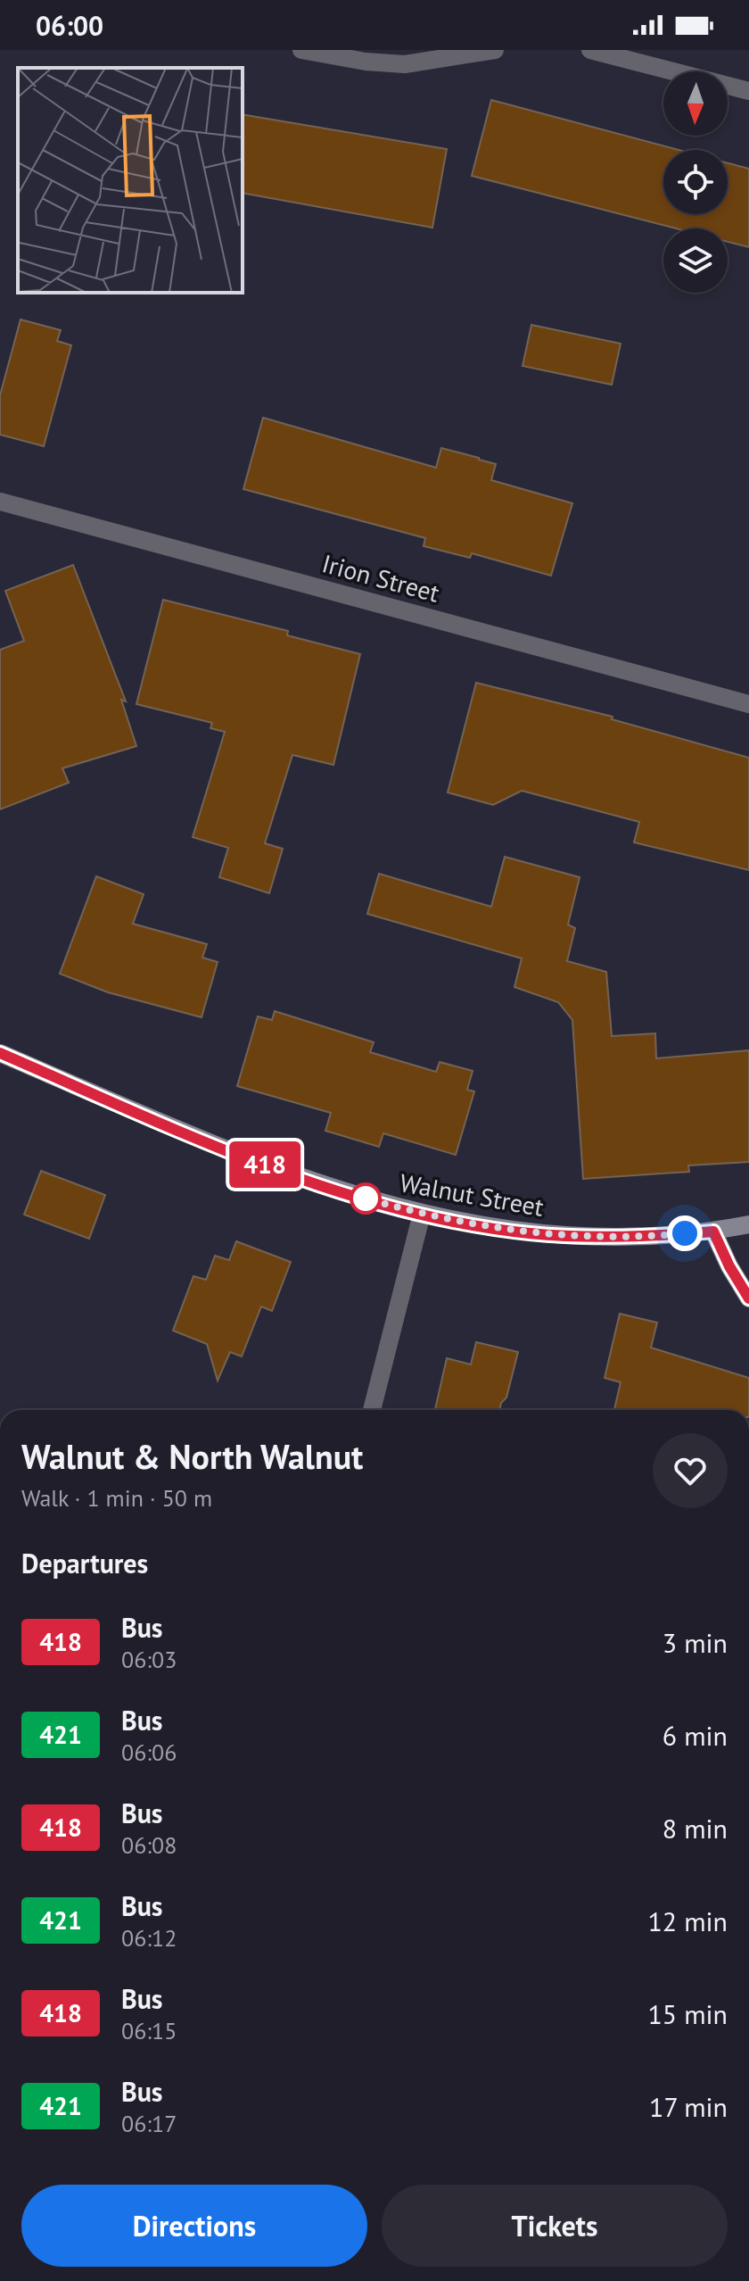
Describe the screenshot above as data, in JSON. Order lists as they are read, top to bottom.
{
  "streets": {
    "main road": ["Walnut Street"],
    "street": ["Irion Street"]
  },
  "lines": ["bus line 418"],
  "north": "bottom",
  "page": {
    "status": "06:00",
    "on_map": "418",
    "heading": [
      ["Walnut & North Walnut", "Walk · 1 min · 50 m"],
      "Departures"
    ],
    "list": [
      {
        "mark": "418",
        "name": "Bus",
        "note": "06:03",
        "value": "3 min"
      },
      {
        "mark": "421",
        "name": "Bus",
        "note": "06:06",
        "value": "6 min"
      },
      {
        "mark": "418",
        "name": "Bus",
        "note": "06:08",
        "value": "8 min"
      },
      {
        "mark": "421",
        "name": "Bus",
        "note": "06:12",
        "value": "12 min"
      },
      {
        "mark": "418",
        "name": "Bus",
        "note": "06:15",
        "value": "15 min"
      },
      {
        "mark": "421",
        "name": "Bus",
        "note": "06:17",
        "value": "17 min"
      }
    ],
    "buttons": ["Directions", "Tickets"]
  }
}
